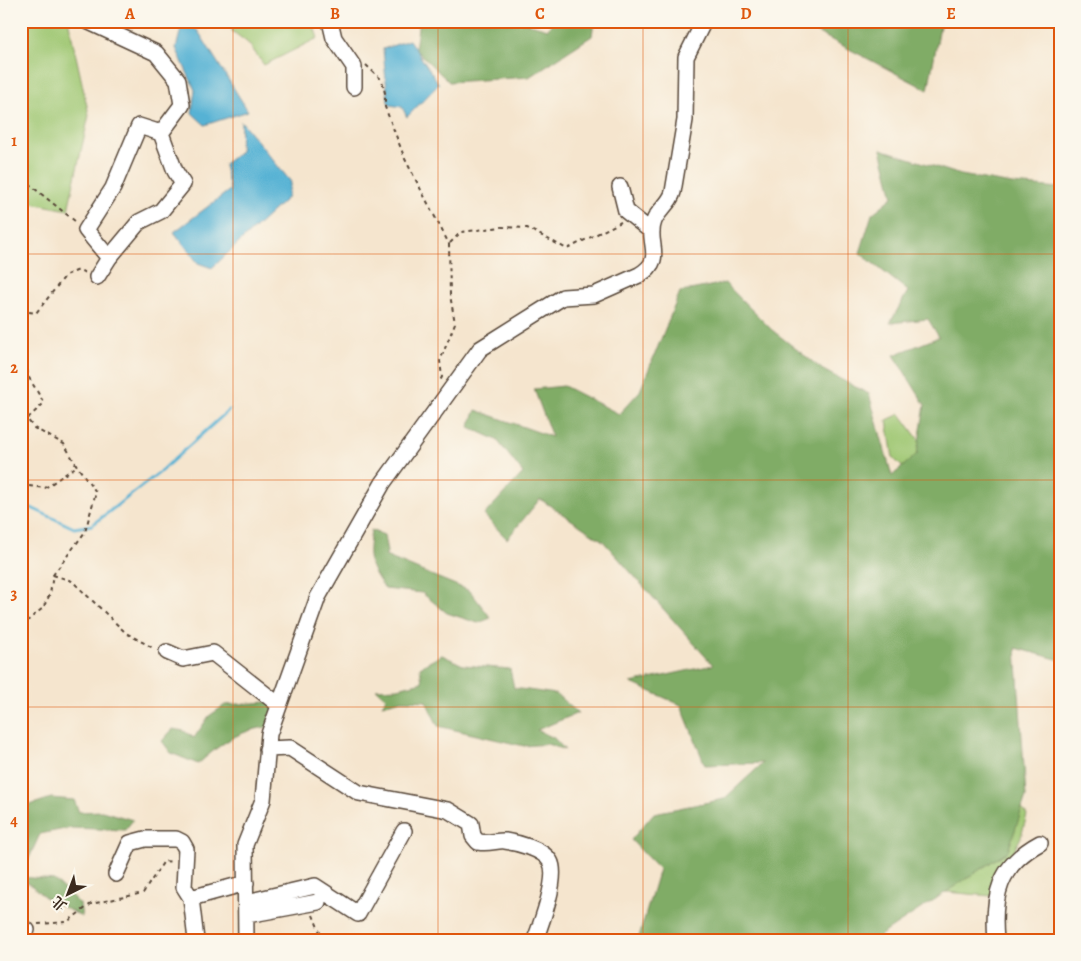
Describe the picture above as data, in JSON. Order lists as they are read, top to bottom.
{
  "north": "bottom left",
  "grid": {
    "columns": [
      "A",
      "B",
      "C",
      "D",
      "E"
    ],
    "rows": [
      "1",
      "2",
      "3",
      "4"
    ]
  }
}
